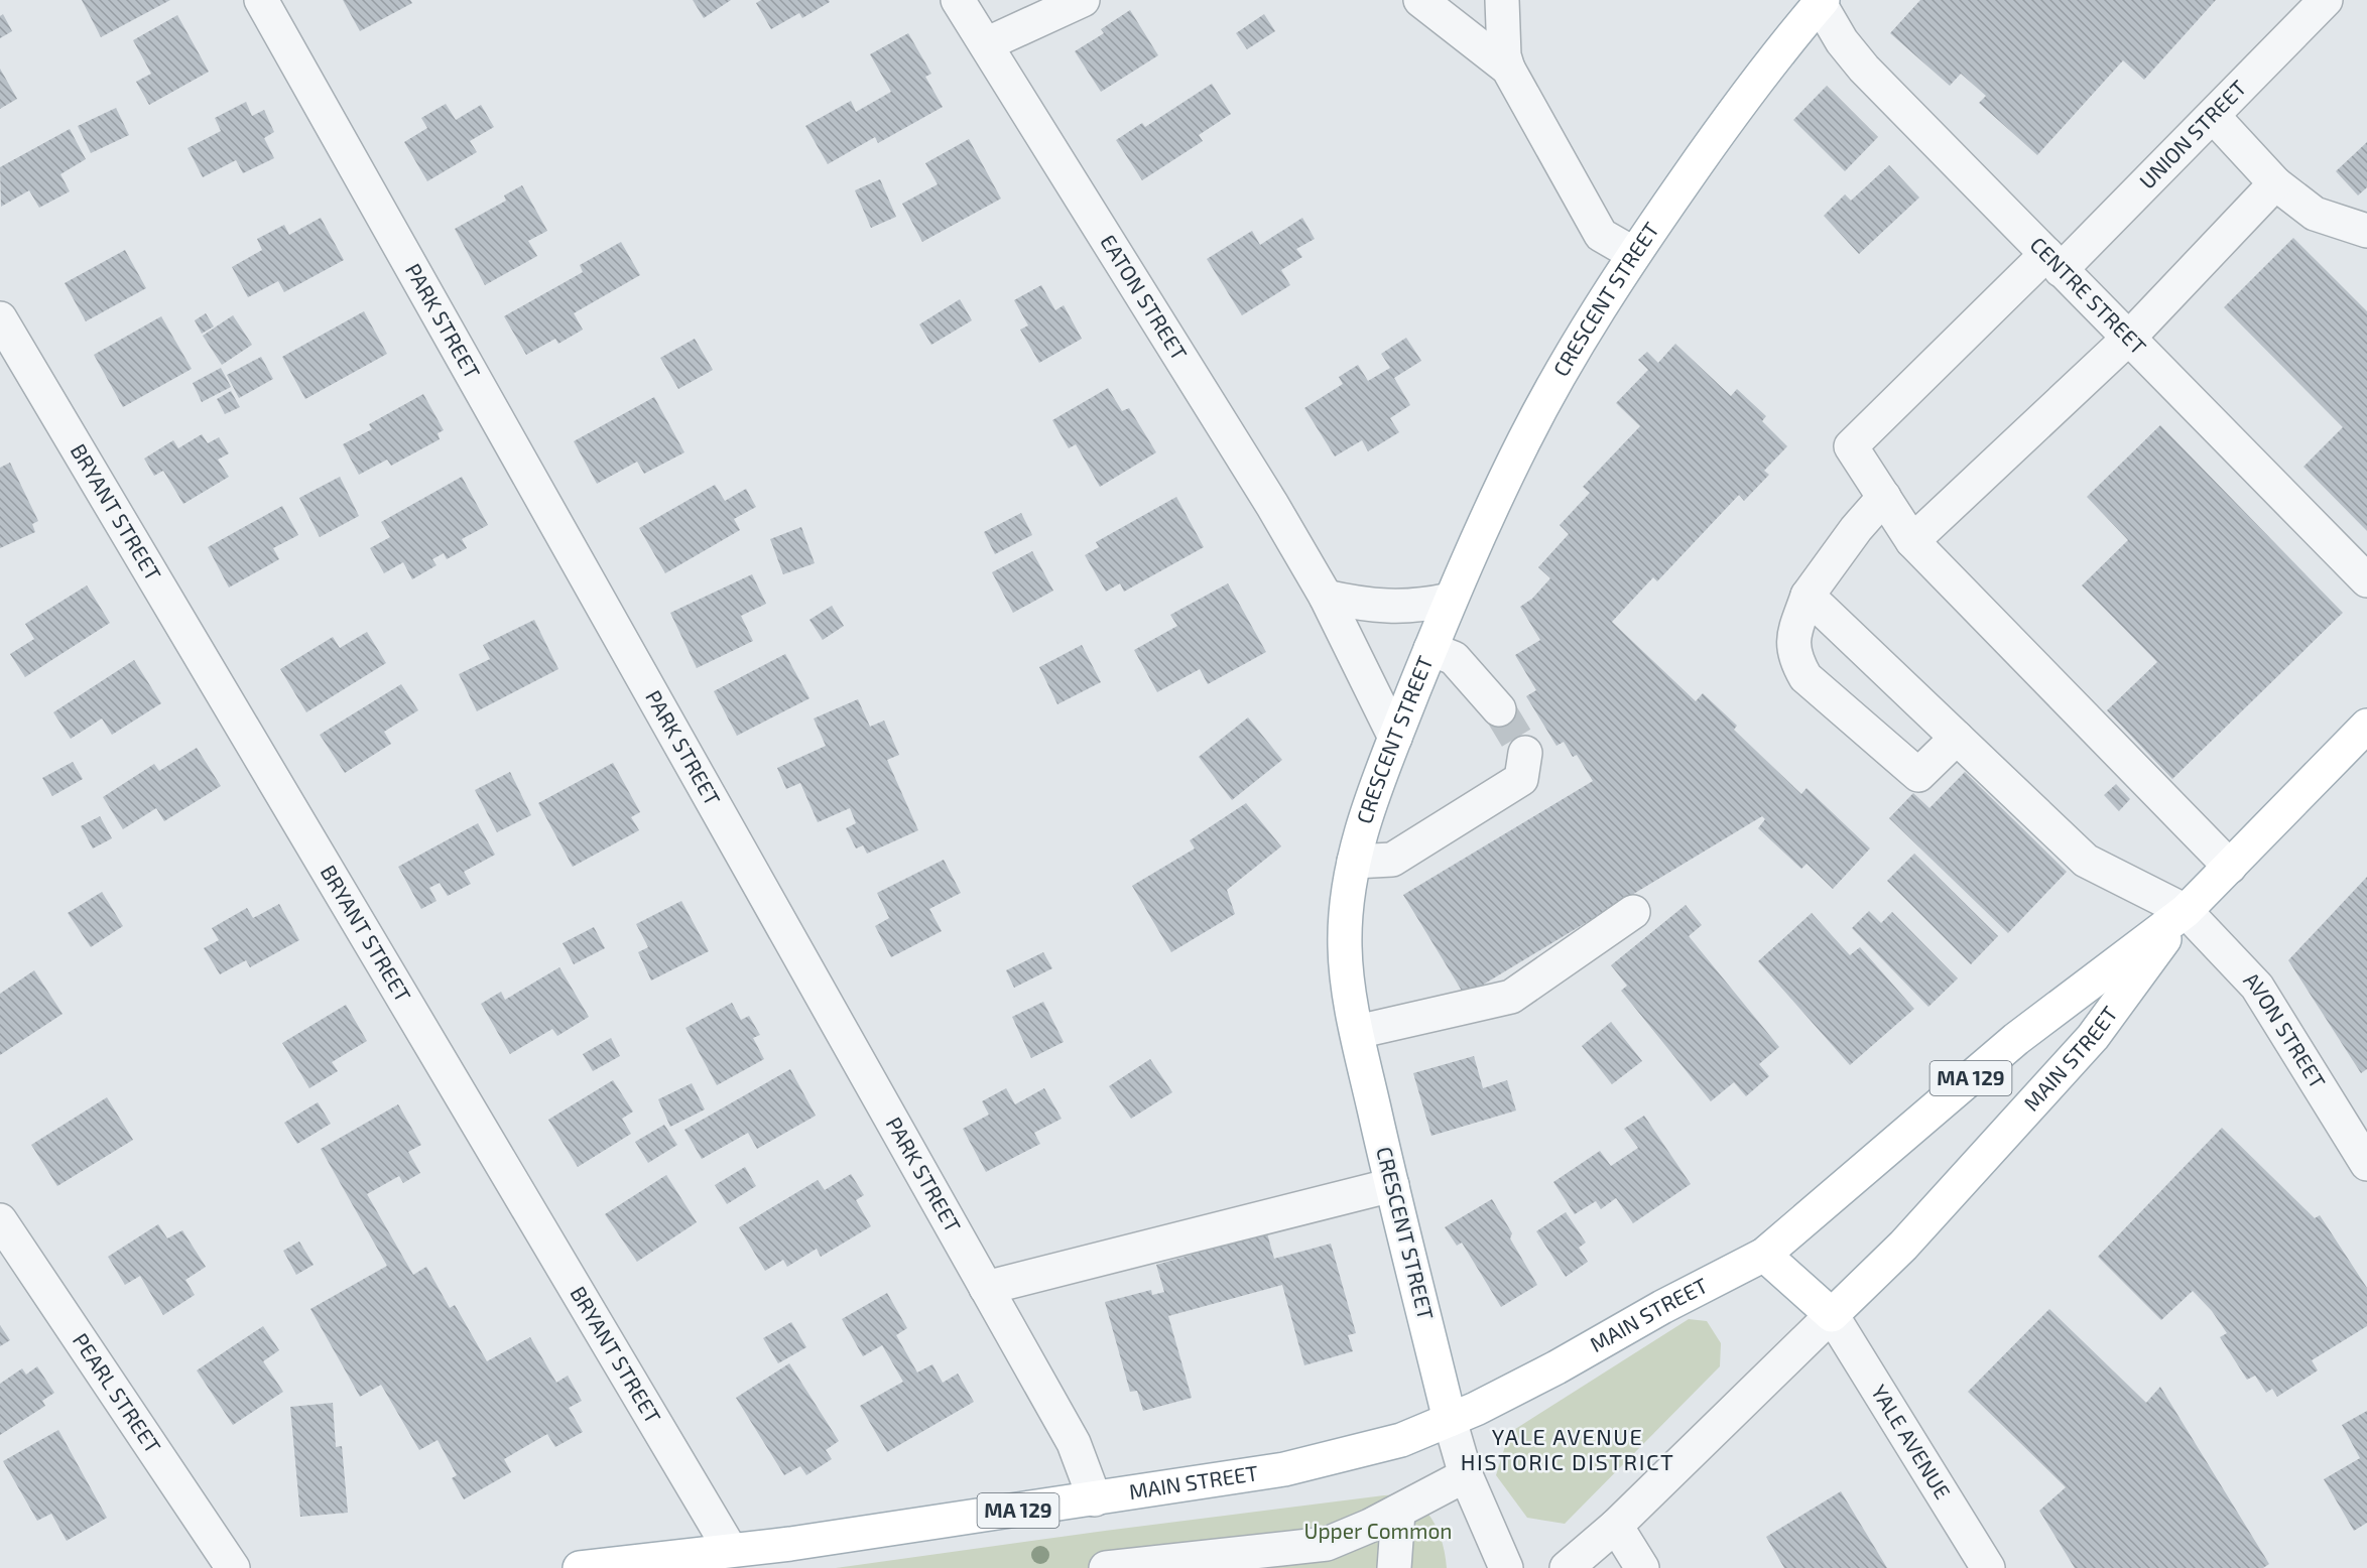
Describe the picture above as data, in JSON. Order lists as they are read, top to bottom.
{
  "streets": {
    "main road": ["CRESCENT STREET", "MAIN STREET", "MA 129"],
    "street": [
      "UNION STREET",
      "CENTRE STREET",
      "EATON STREET",
      "PARK STREET",
      "BRYANT STREET",
      "AVON STREET",
      "PEARL STREET",
      "YALE AVENUE"
    ]
  },
  "crossings": [
    ["UNION STREET", "CENTRE STREET"],
    ["CENTRE STREET", "CRESCENT STREET"],
    ["EATON STREET", "CRESCENT STREET"],
    ["CRESCENT STREET", "MAIN STREET"],
    ["PARK STREET", "MAIN STREET"],
    ["BRYANT STREET", "MAIN STREET"],
    ["AVON STREET", "MAIN STREET"],
    ["MAIN STREET", "YALE AVENUE"]
  ],
  "districts": ["YALE AVENUE HISTORIC DISTRICT"],
  "parks": ["Upper Common"]
}
